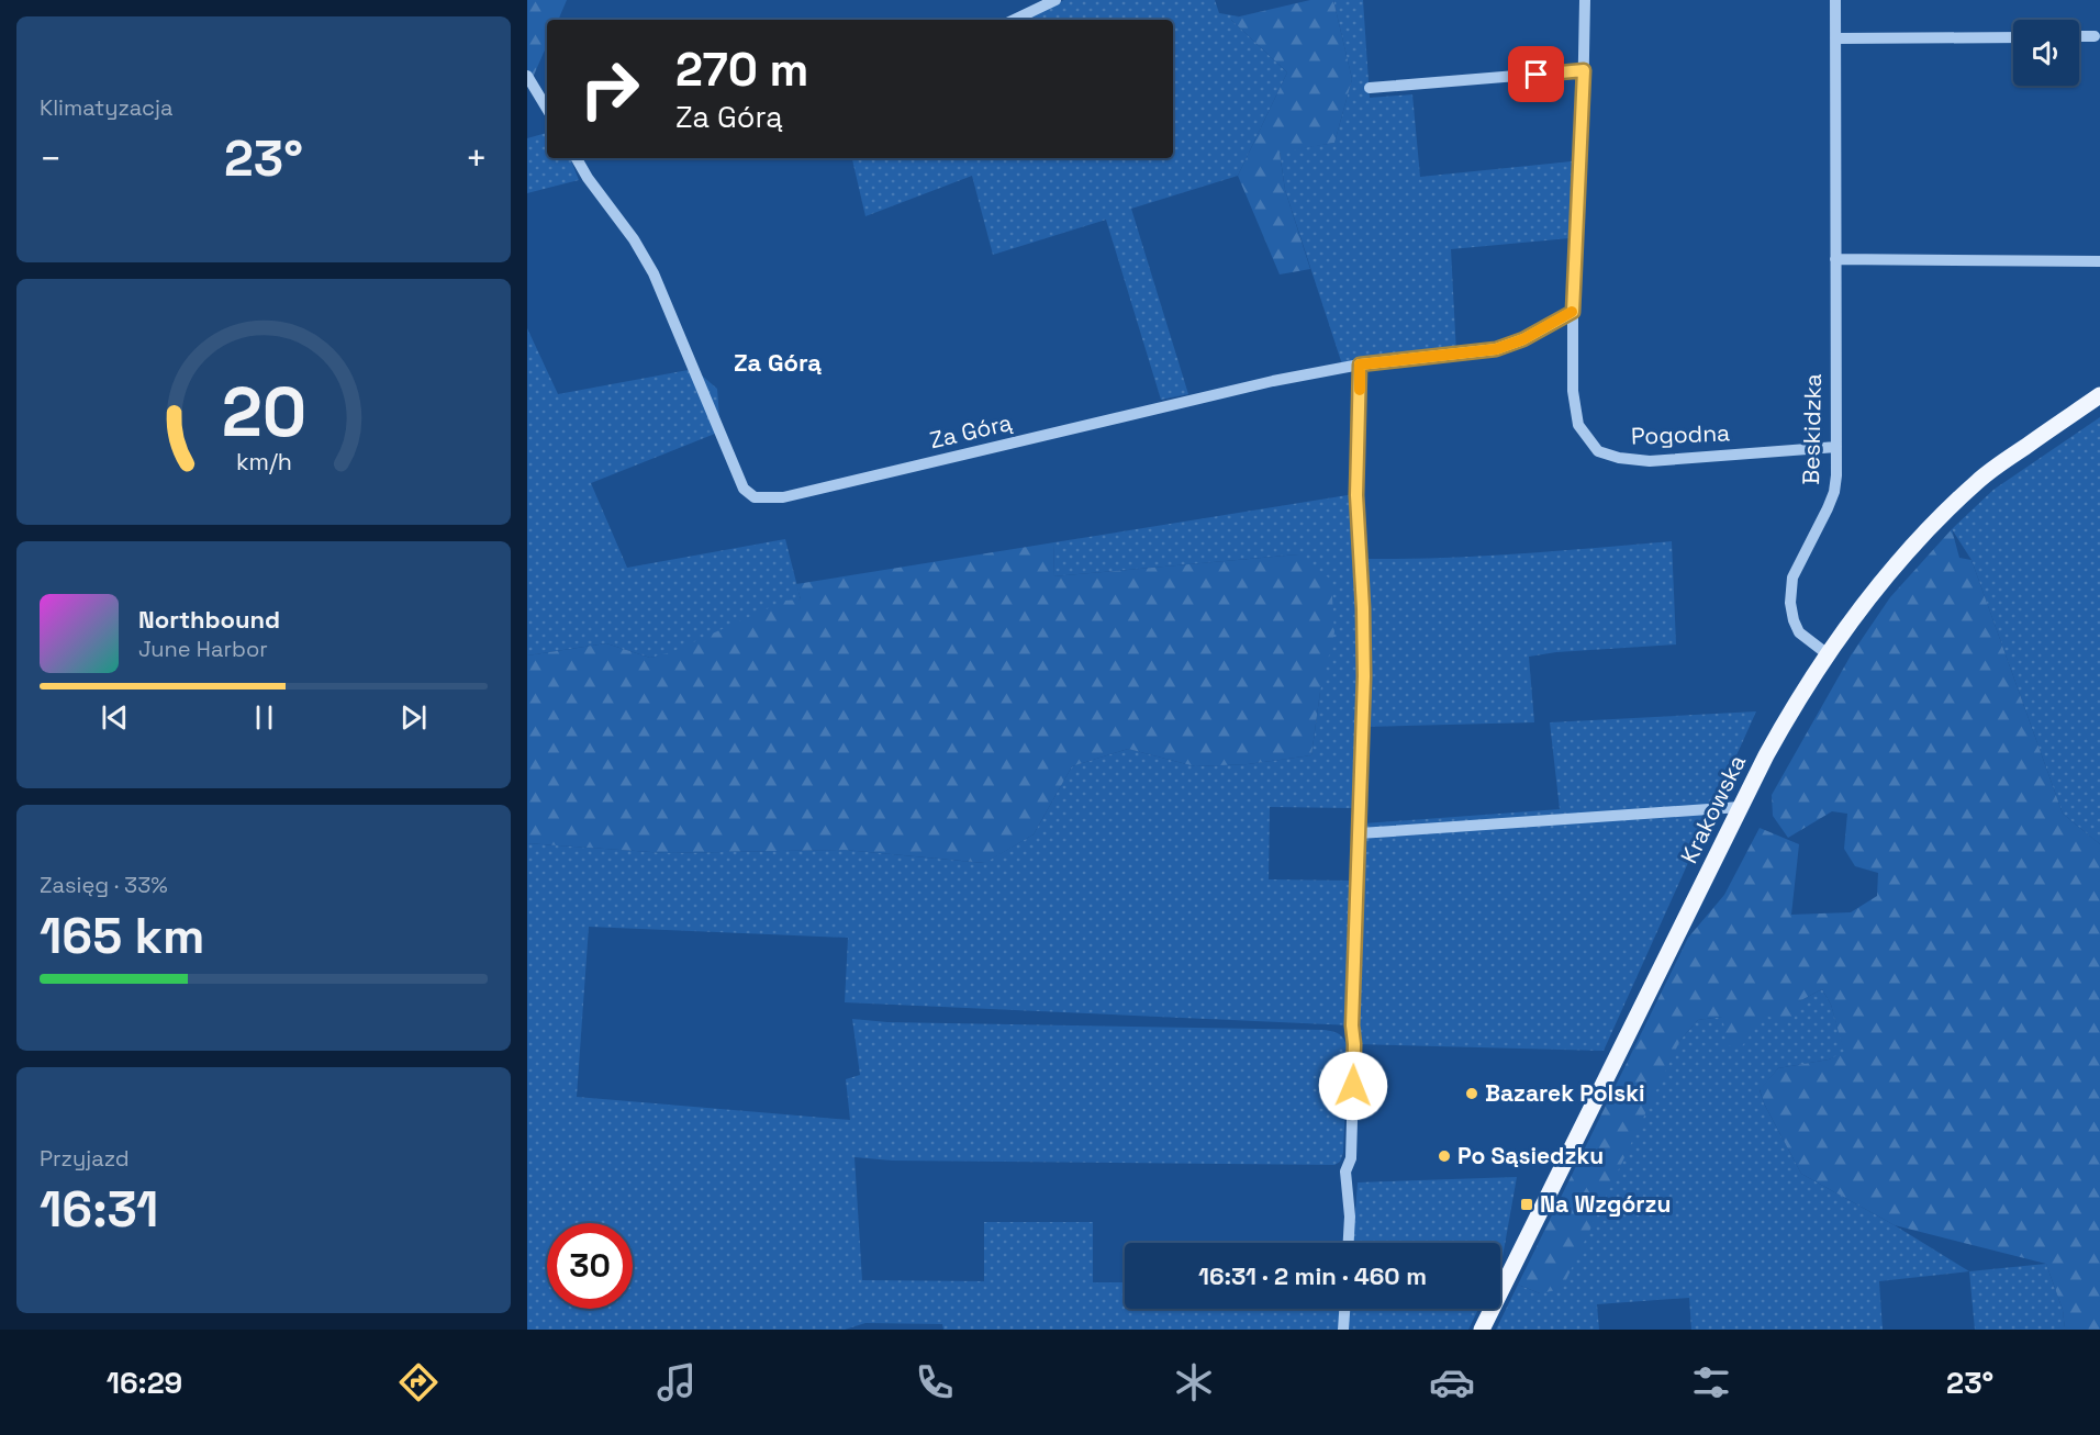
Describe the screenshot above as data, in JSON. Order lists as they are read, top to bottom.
{
  "streets": {
    "main road": ["Krakowska"],
    "street": ["Beskidzka", "Za Górą", "Pogodna"]
  },
  "crossings": [
    ["Beskidzka", "Pogodna"],
    ["Beskidzka", "Krakowska"],
    ["Za Górą", "Pogodna"]
  ],
  "districts": ["Za Górą"],
  "places": {
    "other": ["Bazarek Polski", "Po Sąsiedzku"],
    "transit": ["Na Wzgórzu"]
  },
  "page": {
    "tile": [
      "Klimatyzacja",
      ["Zasięg · 33%", "165 km"],
      ["Przyjazd", "16:31"]
    ],
    "turn": ["270 m", "Za Górą"],
    "heat": ["−", "23°", "+"],
    "song": ["Northbound", "June Harbor"],
    "limit": "30",
    "trip": "16:31 · 2 min · 460 m",
    "tabs": ["16:29", "23°"],
    "gauge": ["20", "km/h"]
  }
}
